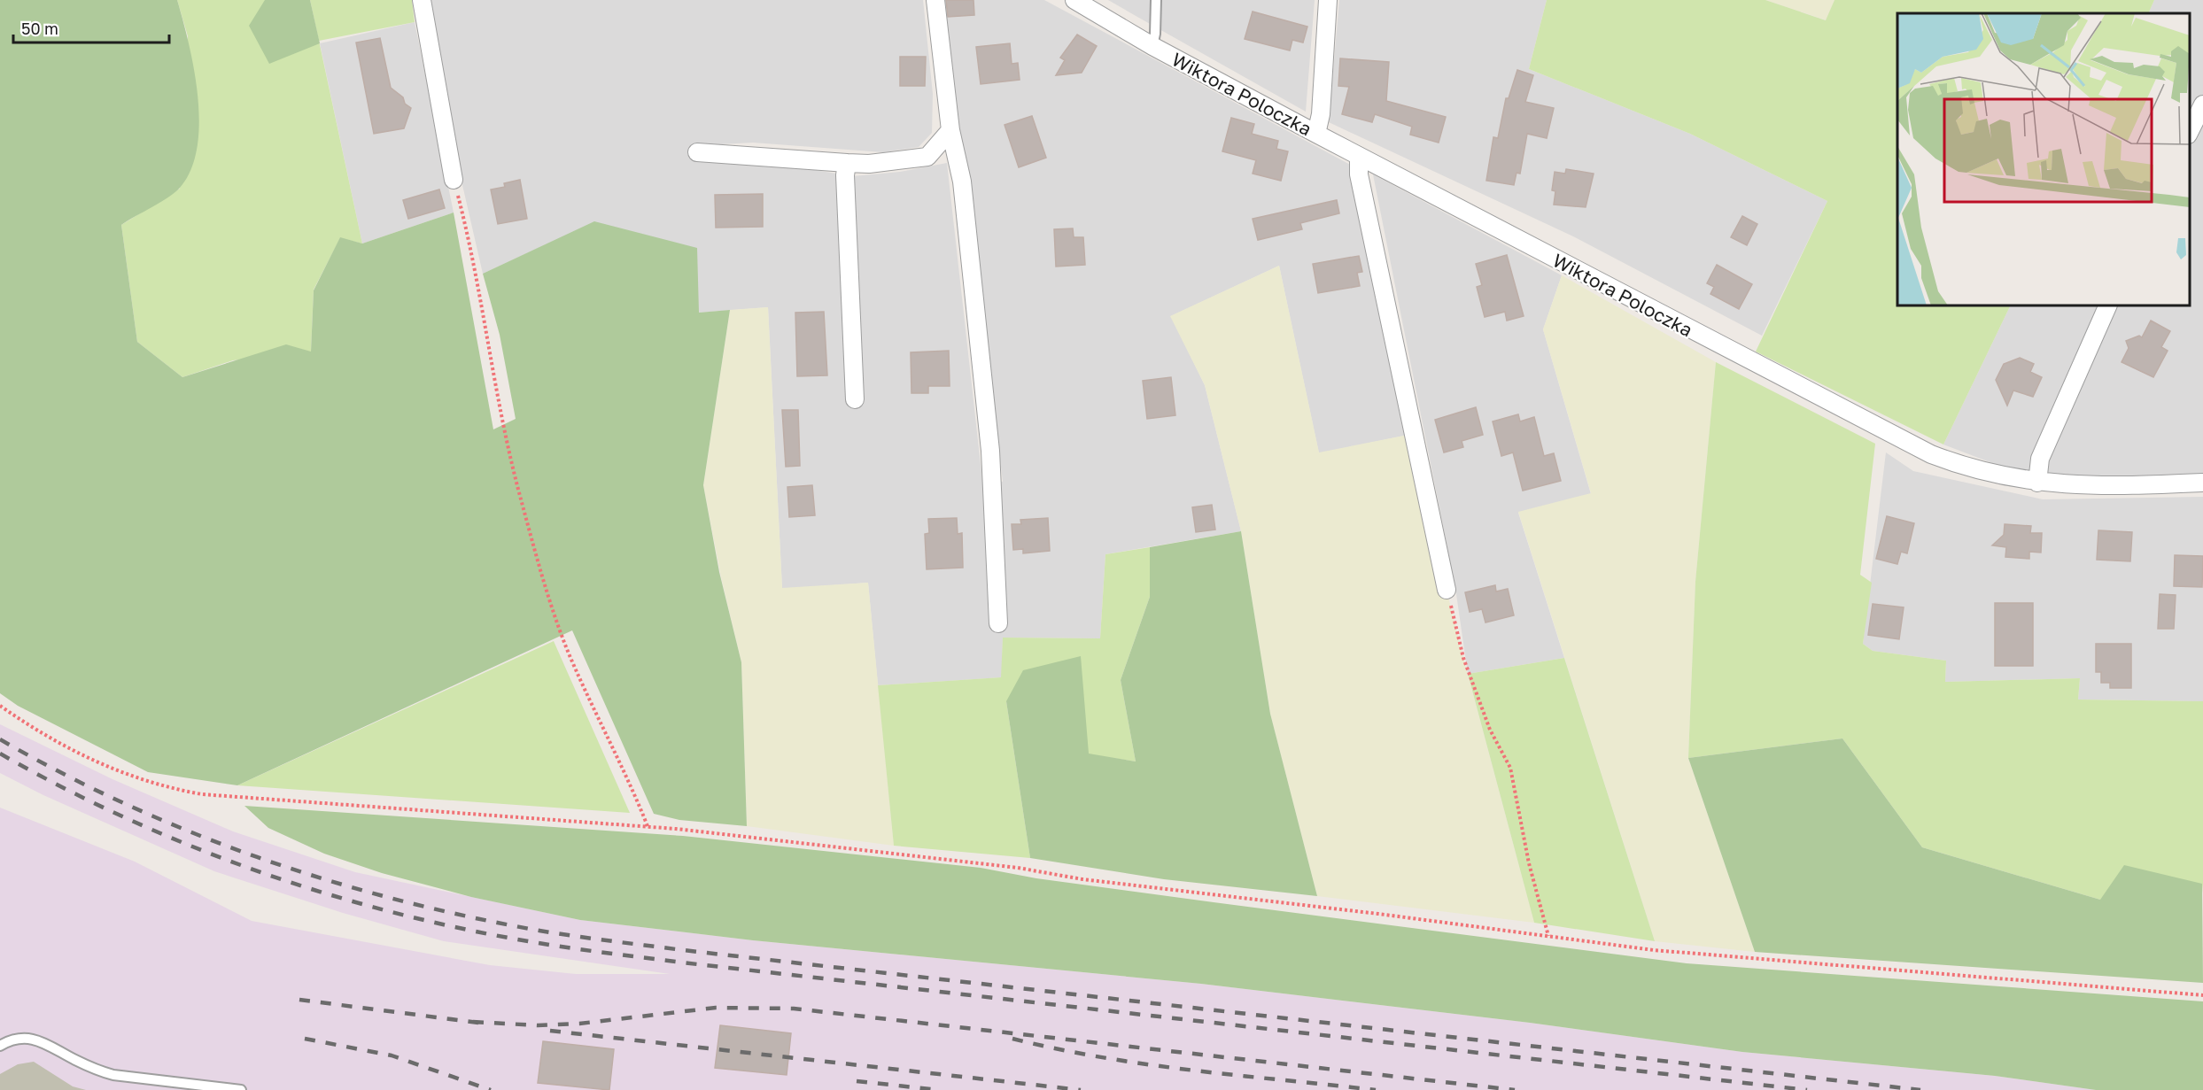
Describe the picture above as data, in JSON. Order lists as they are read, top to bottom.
{
  "streets": {
    "street": ["Wiktora Poloczka"]
  },
  "scale_bar": "50 m"
}
